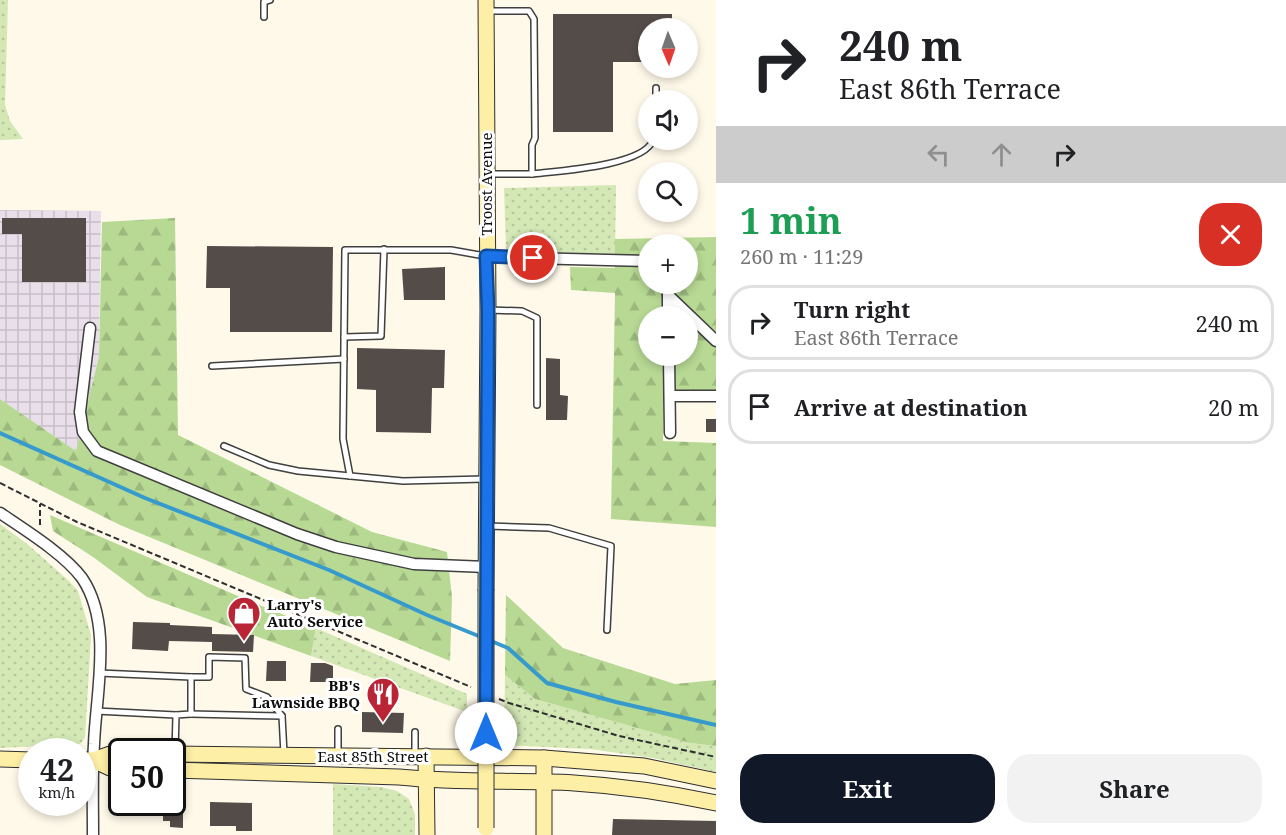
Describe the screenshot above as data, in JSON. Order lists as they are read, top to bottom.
{
  "streets": {
    "main road": ["Troost Avenue", "East 85th Street"]
  },
  "places": {
    "shop": ["Larry's Auto Service"],
    "restaurant": ["BB's Lawnside BBQ"]
  },
  "north": "bottom",
  "page": {
    "turn": ["240 m", "East 86th Terrace"],
    "map_buttons": ["+", "−"],
    "heading": ["1 min", "260 m · 11:29"],
    "list": [
      {
        "name": "Turn right",
        "note": "East 86th Terrace",
        "value": "240 m"
      },
      {
        "name": "Arrive at destination",
        "value": "20 m"
      }
    ],
    "speed": "42 km/h",
    "limit": "50",
    "buttons": ["Exit", "Share"]
  }
}
